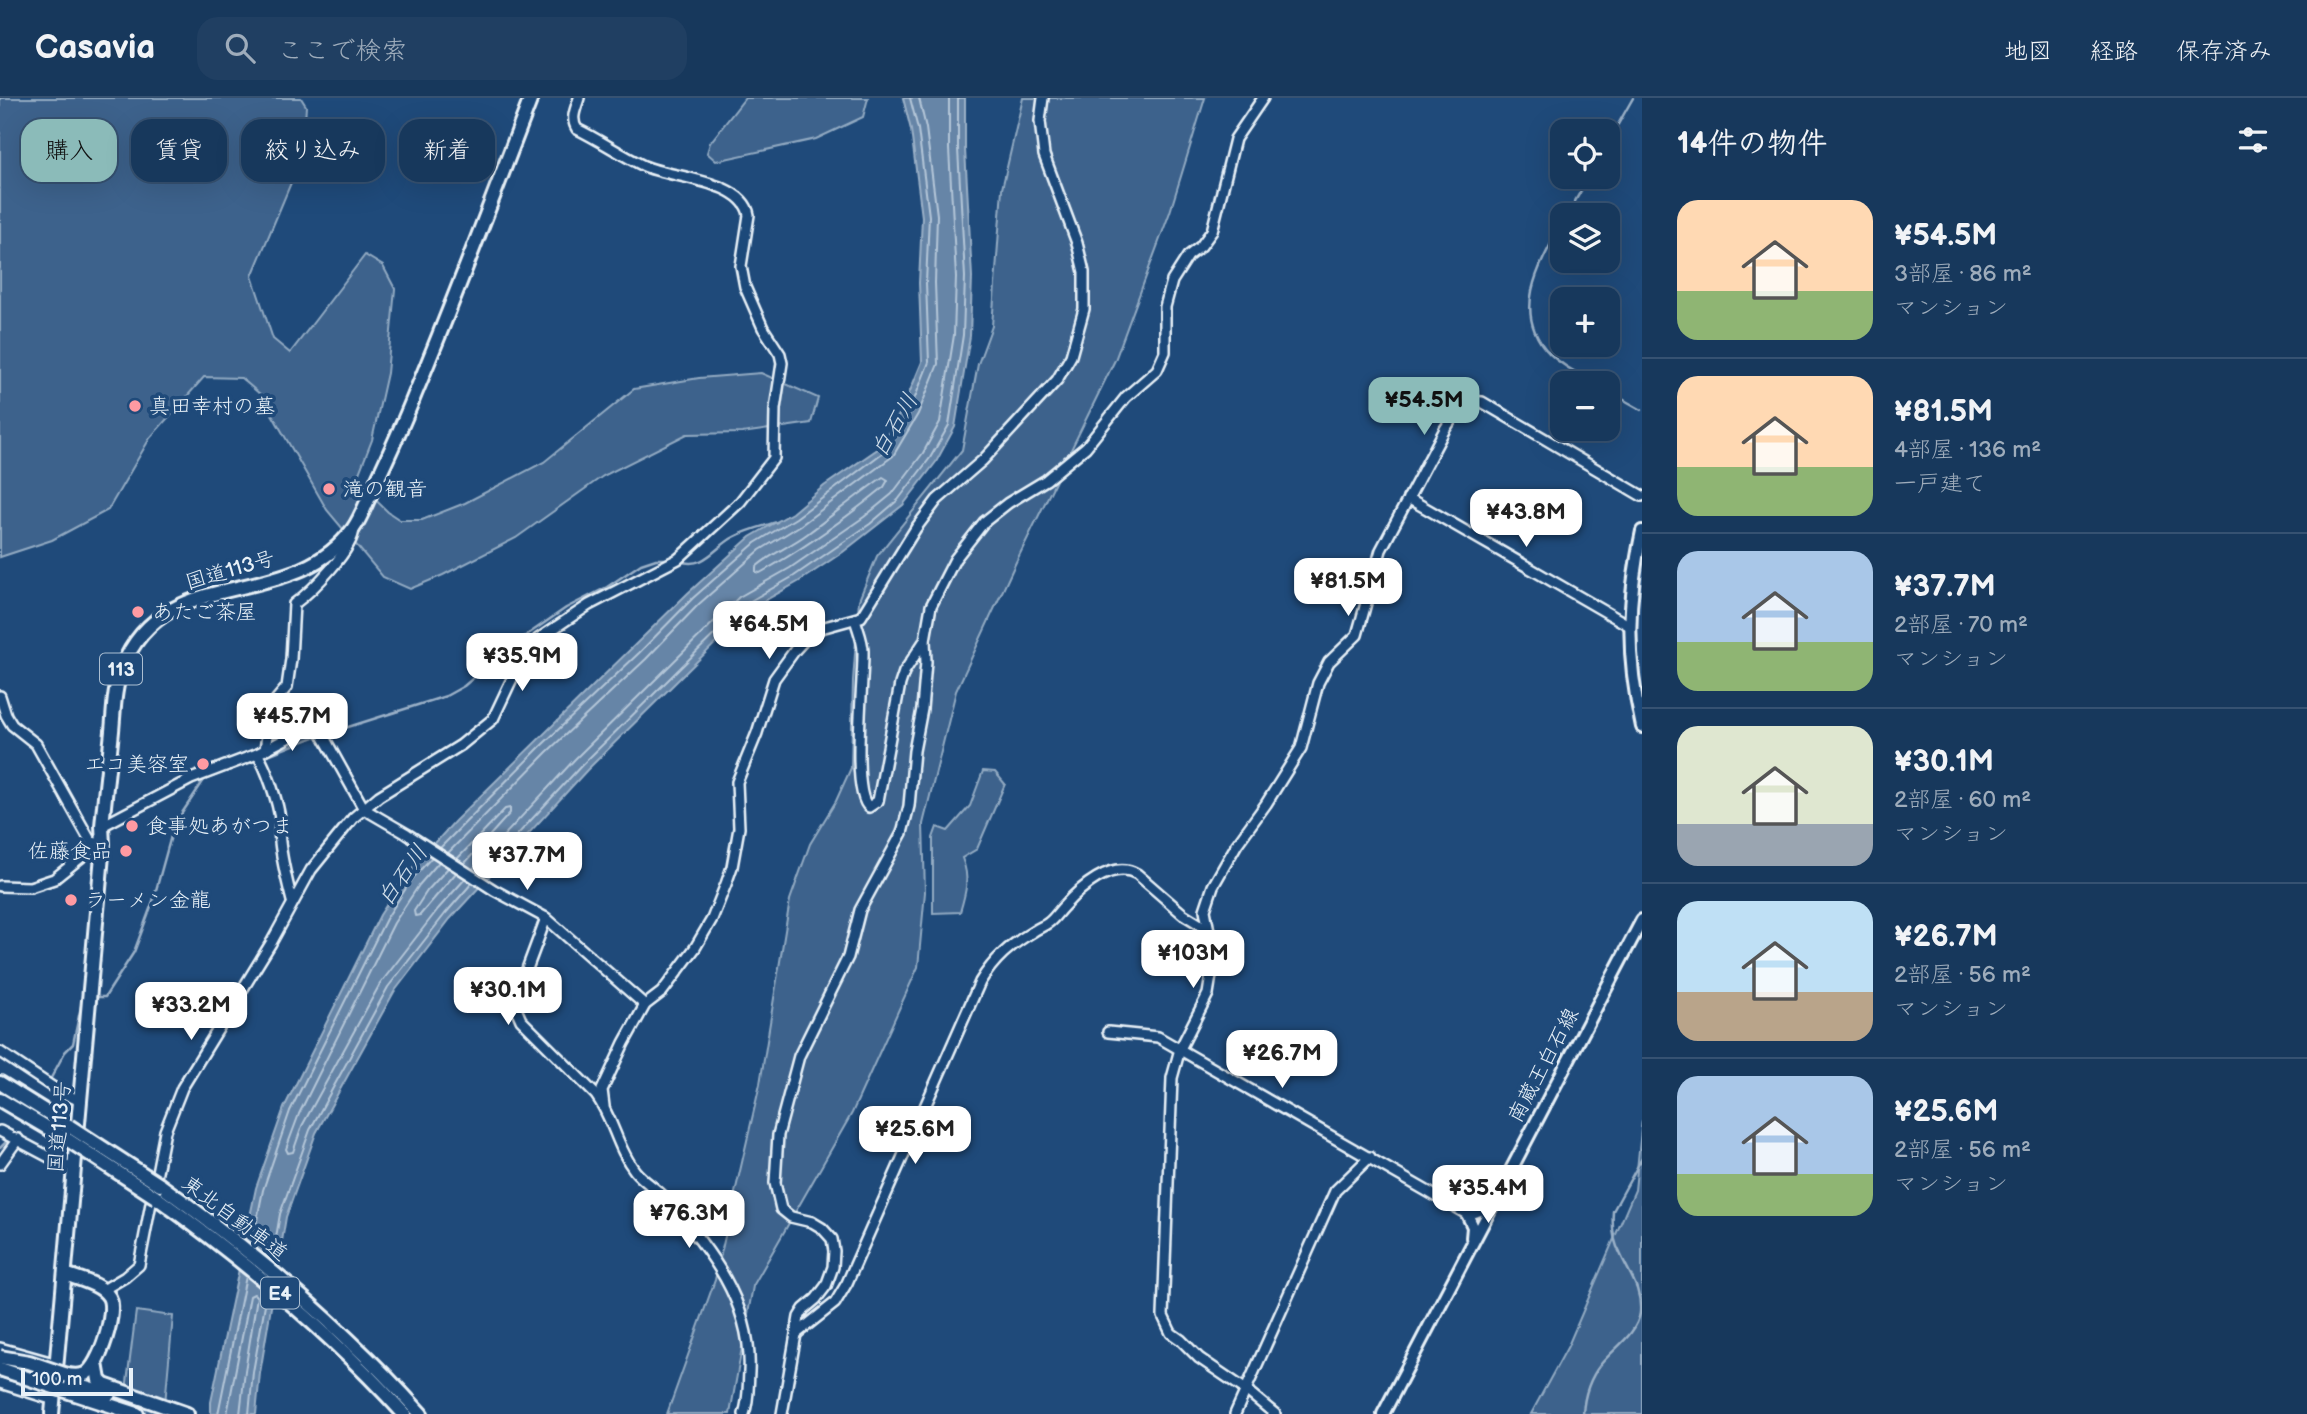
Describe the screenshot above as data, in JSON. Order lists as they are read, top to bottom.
{
  "streets": {
    "highway": [
      "国道113号",
      "113",
      "東北自動車道",
      "E4"
    ],
    "main road": ["南蔵王白石線"]
  },
  "water": ["白石川"],
  "places": [
    "真田幸村の墓",
    "滝の観音",
    "あたご茶屋",
    "エコ美容室",
    "食事処あがつま",
    "佐藤食品",
    "ラーメン金龍"
  ],
  "scale_bar": "100 m",
  "page": {
    "header": "Casavia",
    "search": "ここで検索",
    "nav": ["地図", "経路", "保存済み"],
    "heading": "14件の物件",
    "map_buttons": ["+", "−"],
    "chip": [
      "購入",
      "賃貸",
      "絞り込み",
      "新着"
    ],
    "list": [
      {
        "name": "¥54.5M",
        "note": "3部屋 · 86 m² · マンション"
      },
      {
        "name": "¥81.5M",
        "note": "4部屋 · 136 m² · 一戸建て"
      },
      {
        "name": "¥37.7M",
        "note": "2部屋 · 70 m² · マンション"
      },
      {
        "name": "¥30.1M",
        "note": "2部屋 · 60 m² · マンション"
      },
      {
        "name": "¥26.7M",
        "note": "2部屋 · 56 m² · マンション"
      },
      {
        "name": "¥25.6M",
        "note": "2部屋 · 56 m² · マンション"
      }
    ],
    "price": [
      "¥54.5M",
      "¥43.8M",
      "¥81.5M",
      "¥64.5M",
      "¥35.9M",
      "¥45.7M",
      "¥37.7M",
      "¥103M",
      "¥30.1M",
      "¥33.2M",
      "¥26.7M",
      "¥25.6M",
      "¥35.4M",
      "¥76.3M"
    ],
    "scale": "100 m"
  }
}
